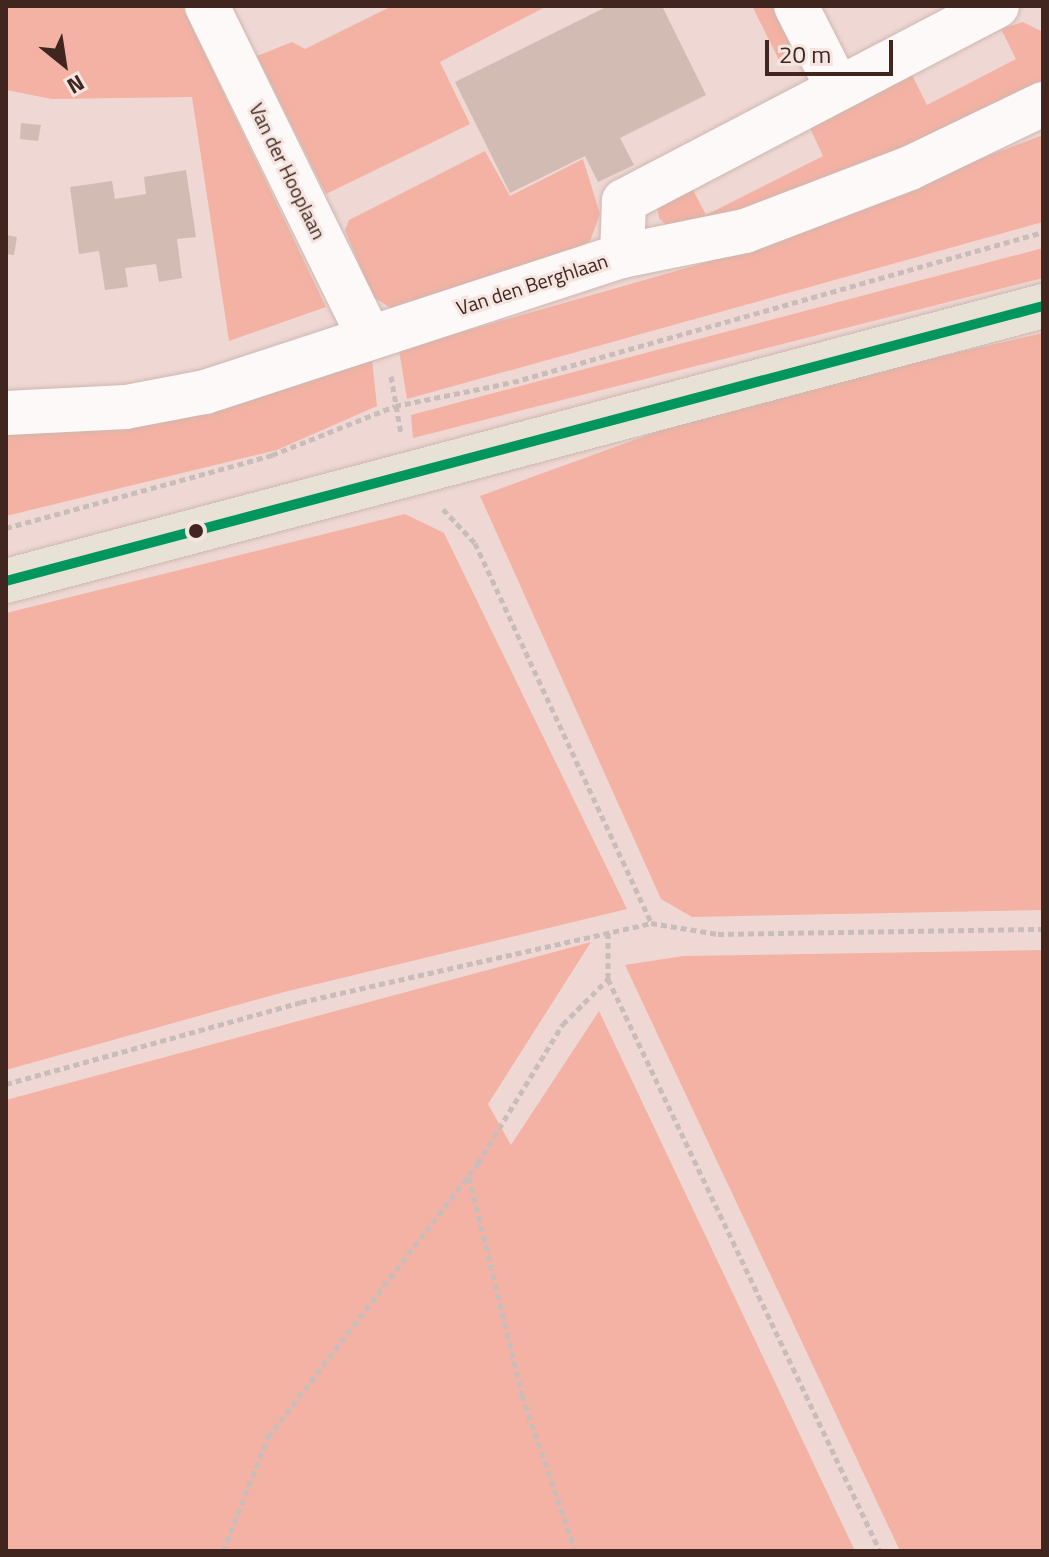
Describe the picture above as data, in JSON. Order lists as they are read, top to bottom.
{
  "streets": {
    "street": ["Van der Hooplaan", "Van den Berghlaan"]
  },
  "crossings": [
    ["Van der Hooplaan", "Van den Berghlaan"]
  ],
  "scale_bar": "20 m",
  "north": "bottom right"
}
